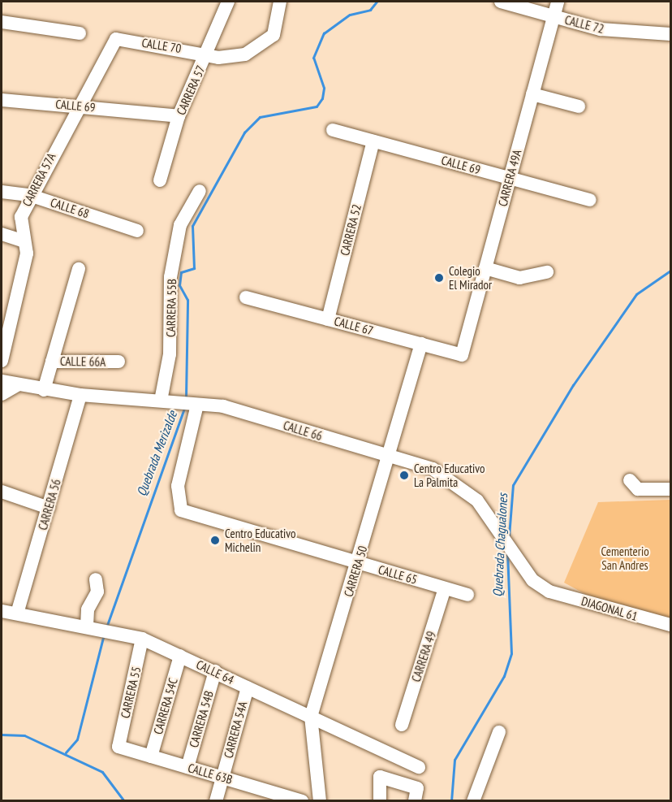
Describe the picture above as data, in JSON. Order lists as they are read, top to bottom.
{
  "streets": {
    "street": [
      "CALLE 72",
      "CALLE 70",
      "CARRERA 57",
      "CALLE 69",
      "CARRERA 49A",
      "CARRERA 57A",
      "CALLE 68",
      "CARRERA 52",
      "CARRERA 55B",
      "CALLE 67",
      "CALLE 66A",
      "CALLE 66",
      "CARRERA 56",
      "CARRERA 50",
      "CALLE 65",
      "DIAGONAL 61",
      "CARRERA 49",
      "CALLE 64",
      "CARRERA 55",
      "CARRERA 54C",
      "CARRERA 54B",
      "CARRERA 54A",
      "CALLE 63B"
    ]
  },
  "crossings": [
    ["CALLE 72", "CARRERA 49A"],
    ["CALLE 70", "CARRERA 57"],
    ["CALLE 70", "CARRERA 57A"],
    ["CARRERA 57", "CALLE 69"],
    ["CALLE 69", "CARRERA 49A"],
    ["CALLE 69", "CARRERA 57A"],
    ["CALLE 69", "CARRERA 52"],
    ["CARRERA 49A", "CALLE 67"],
    ["CARRERA 57A", "CALLE 68"],
    ["CARRERA 52", "CALLE 67"],
    ["CARRERA 55B", "CALLE 66"],
    ["CALLE 67", "CARRERA 50"],
    ["CALLE 66", "CARRERA 56"],
    ["CALLE 66", "CARRERA 50"],
    ["CALLE 66", "CALLE 65"],
    ["CALLE 66", "DIAGONAL 61"],
    ["CARRERA 56", "CALLE 64"],
    ["CARRERA 50", "CALLE 65"],
    ["CARRERA 50", "CALLE 64"],
    ["CALLE 65", "CARRERA 49"],
    ["CALLE 64", "CARRERA 55"],
    ["CALLE 64", "CARRERA 54C"],
    ["CALLE 64", "CARRERA 54B"],
    ["CALLE 64", "CARRERA 54A"],
    ["CARRERA 55", "CALLE 63B"],
    ["CARRERA 54C", "CALLE 63B"],
    ["CARRERA 54B", "CALLE 63B"],
    ["CARRERA 54A", "CALLE 63B"]
  ],
  "water": ["Quebrada Merizalde", "Quebrada Chagualones"],
  "parks": ["Cementerio San Andres"],
  "places": ["Colegio El Mirador", "Centro Educativo La Palmita", "Centro Educativo Michelin"]
}
